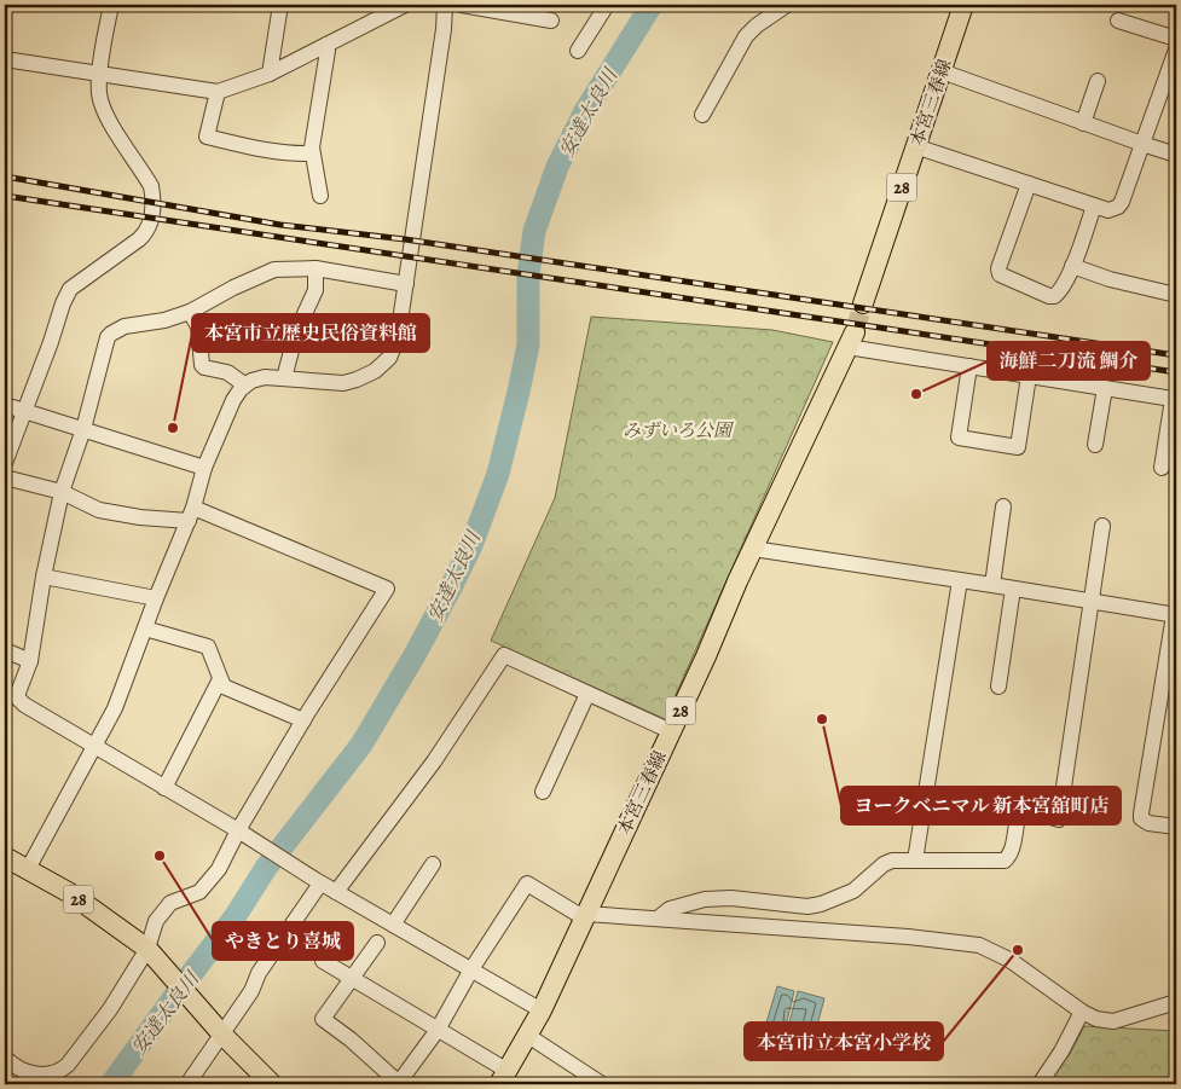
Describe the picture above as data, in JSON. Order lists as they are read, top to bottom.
{
  "streets": {
    "main road": ["本宮三春線", "28"]
  },
  "water": ["安達太良川"],
  "parks": ["みずいろ公園"],
  "places": [
    "海鮮二刀流 鯛介",
    "本宮市立歴史民俗資料館",
    "ヨークベニマル 新本宮舘町店",
    "やきとり喜城",
    "本宮市立本宮小学校"
  ]
}
